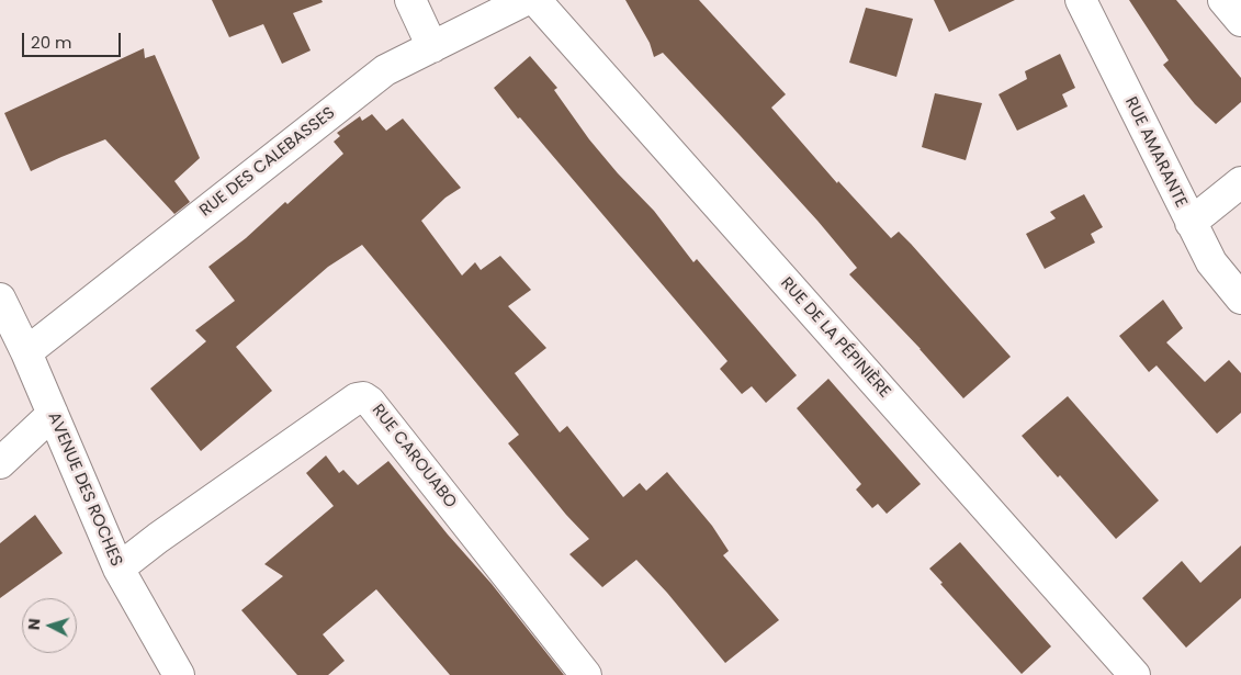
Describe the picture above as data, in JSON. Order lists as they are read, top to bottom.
{
  "streets": {
    "street": [
      "RUE AMARANTE",
      "RUE DES CALEBASSES",
      "RUE DE LA PÉPINIÈRE",
      "RUE CAROUABO",
      "AVENUE DES ROCHES"
    ]
  },
  "crossings": [
    ["RUE DES CALEBASSES", "AVENUE DES ROCHES"],
    ["RUE CAROUABO", "AVENUE DES ROCHES"]
  ],
  "scale_bar": "20 m",
  "north": "left"
}
